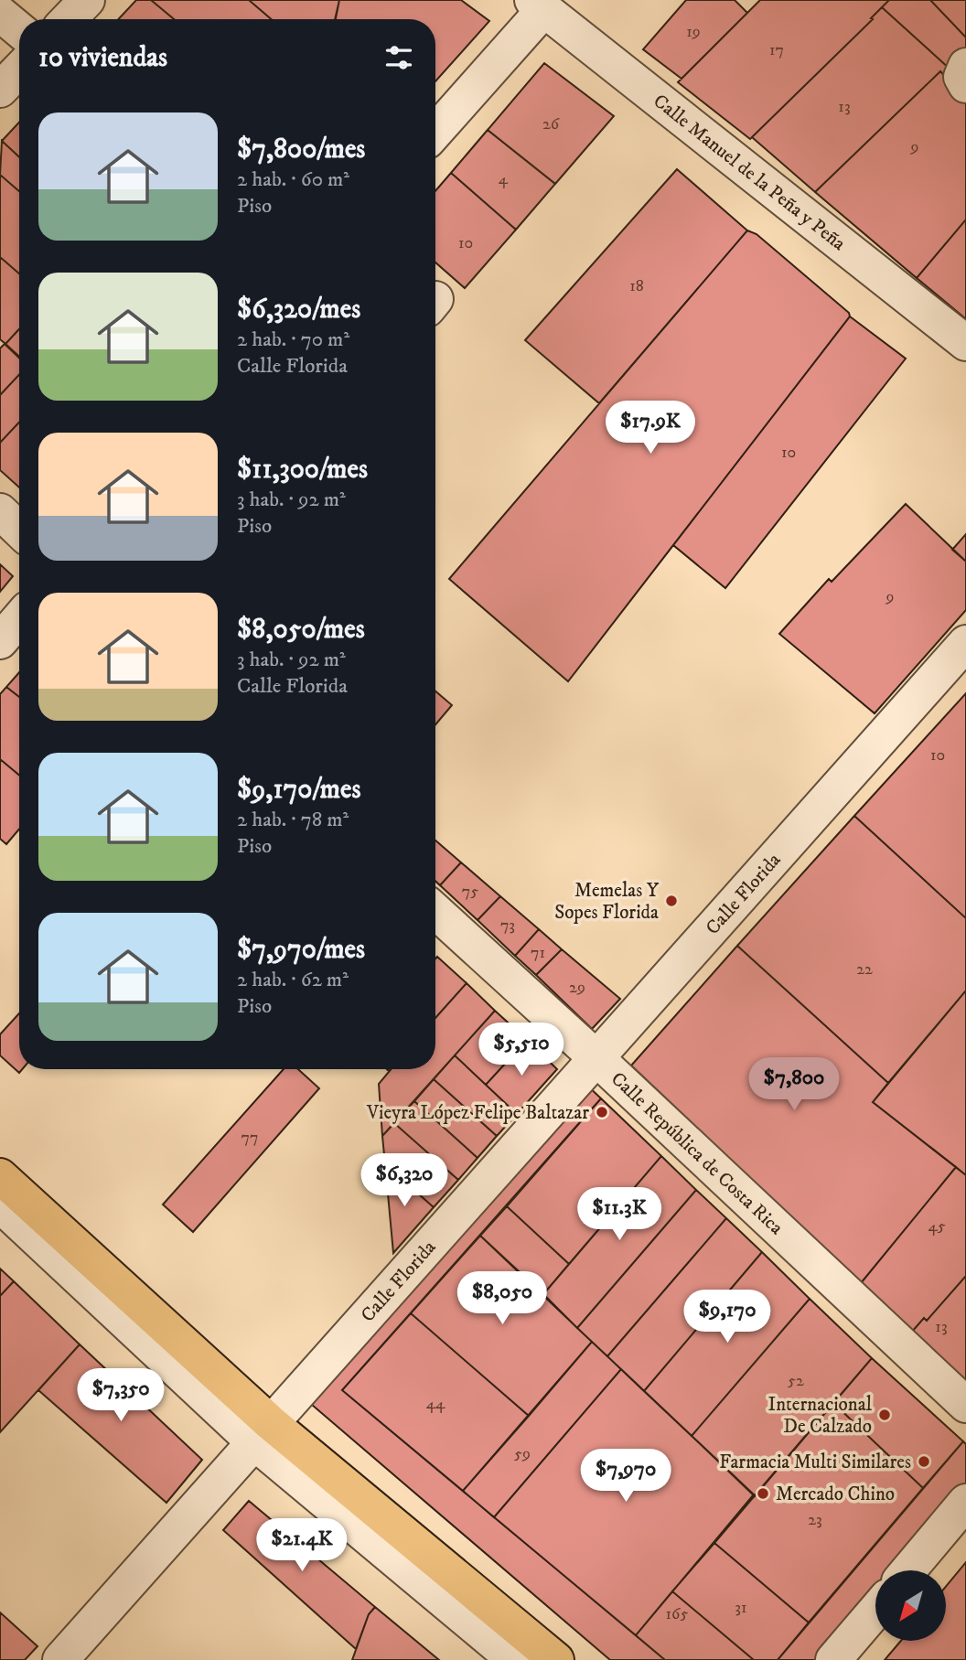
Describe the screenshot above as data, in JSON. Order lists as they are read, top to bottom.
{
  "streets": {
    "street": ["Calle Manuel de la Peña y Peña", "Calle Florida", "Calle República de Costa Rica"]
  },
  "crossings": [
    ["Calle Florida", "Calle República de Costa Rica"]
  ],
  "places": [
    "Memelas Y Sopes Florida",
    "Vieyra López Felipe Baltazar",
    "Internacional De Calzado",
    "Farmacia Multi Similares",
    "Mercado Chino"
  ],
  "house_numbers": [
    "19",
    "17",
    "13",
    "26",
    "9",
    "4",
    "10",
    "18",
    "10",
    "9",
    "10",
    "75",
    "73",
    "71",
    "22",
    "29",
    "77",
    "45",
    "13",
    "52",
    "44",
    "59",
    "23",
    "31",
    "165"
  ],
  "north": "bottom left",
  "page": {
    "heading": "10 viviendas",
    "list": [
      {
        "name": "$7,800/mes",
        "note": "2 hab. · 60 m² · Piso"
      },
      {
        "name": "$6,320/mes",
        "note": "2 hab. · 70 m² · Calle Florida"
      },
      {
        "name": "$11,300/mes",
        "note": "3 hab. · 92 m² · Piso"
      },
      {
        "name": "$8,050/mes",
        "note": "3 hab. · 92 m² · Calle Florida"
      },
      {
        "name": "$9,170/mes",
        "note": "2 hab. · 78 m² · Piso"
      },
      {
        "name": "$7,970/mes",
        "note": "2 hab. · 62 m² · Piso"
      }
    ],
    "price": [
      "$17.9K",
      "$5,510",
      "$7,800",
      "$6,320",
      "$11.3K",
      "$8,050",
      "$9,170",
      "$7,350",
      "$7,970",
      "$21.4K"
    ]
  }
}
